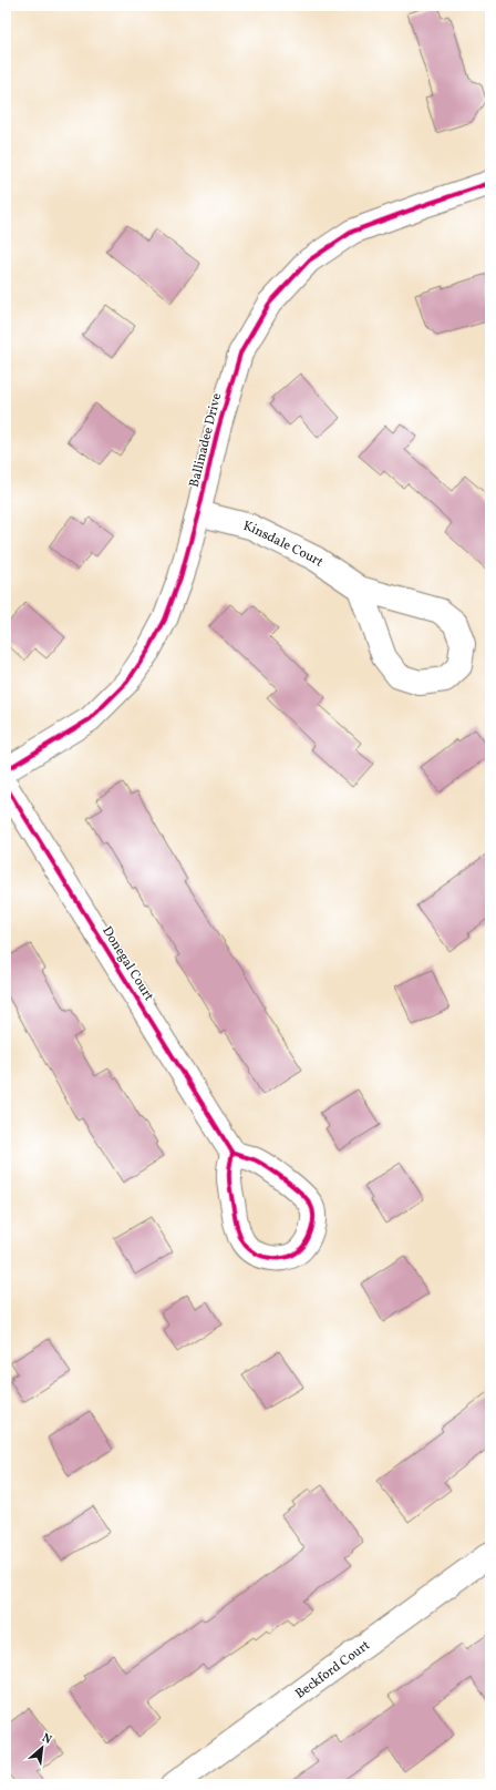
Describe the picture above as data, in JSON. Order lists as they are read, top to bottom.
{
  "streets": {
    "street": [
      "Ballinadee Drive",
      "Kinsdale Court",
      "Donegal Court",
      "Beckford Court"
    ]
  },
  "crossings": [
    ["Ballinadee Drive", "Kinsdale Court"]
  ],
  "north": "top right"
}
